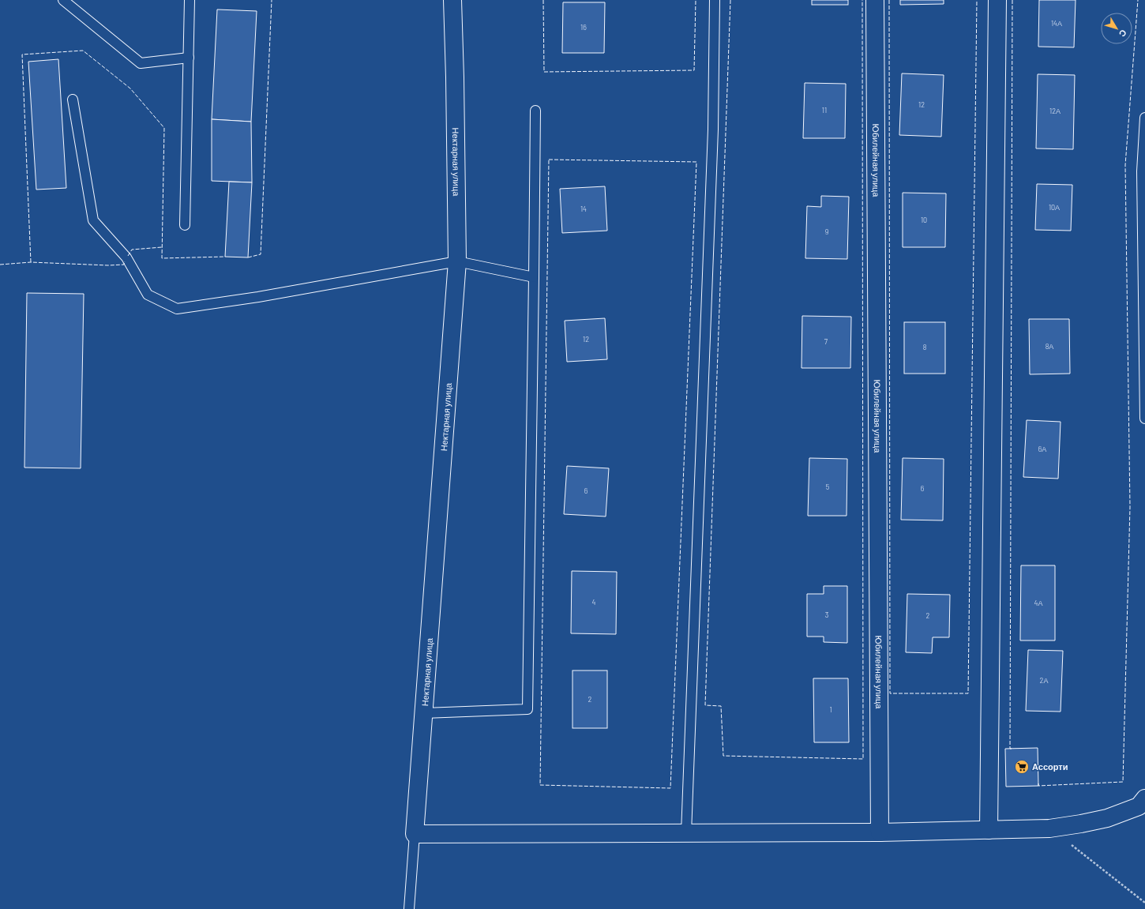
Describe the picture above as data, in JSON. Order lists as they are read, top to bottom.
{
  "streets": {
    "street": ["Юбилейная улица", "Нектарная улица"]
  },
  "places": {
    "supermarket": ["Ассорти"]
  },
  "house_numbers": [
    "14А",
    "16",
    "12",
    "11",
    "12А",
    "10А",
    "14",
    "10",
    "9",
    "12",
    "7",
    "8А",
    "8",
    "6А",
    "5",
    "6",
    "6",
    "4",
    "4А",
    "3",
    "2",
    "2А",
    "2",
    "1"
  ],
  "north": "bottom right"
}
